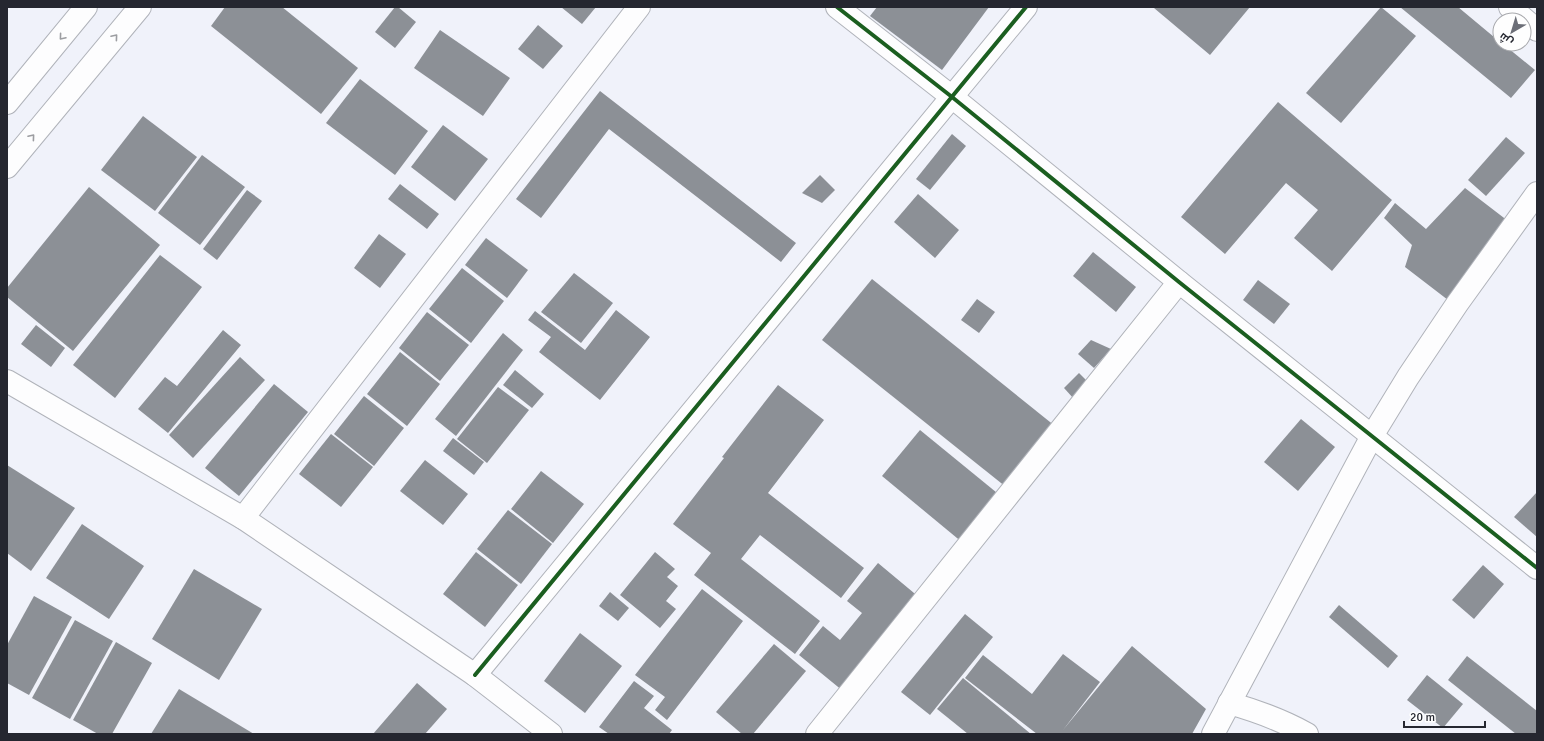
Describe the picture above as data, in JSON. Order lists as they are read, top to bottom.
{
  "scale_bar": "20 m",
  "north": "bottom left"
}
